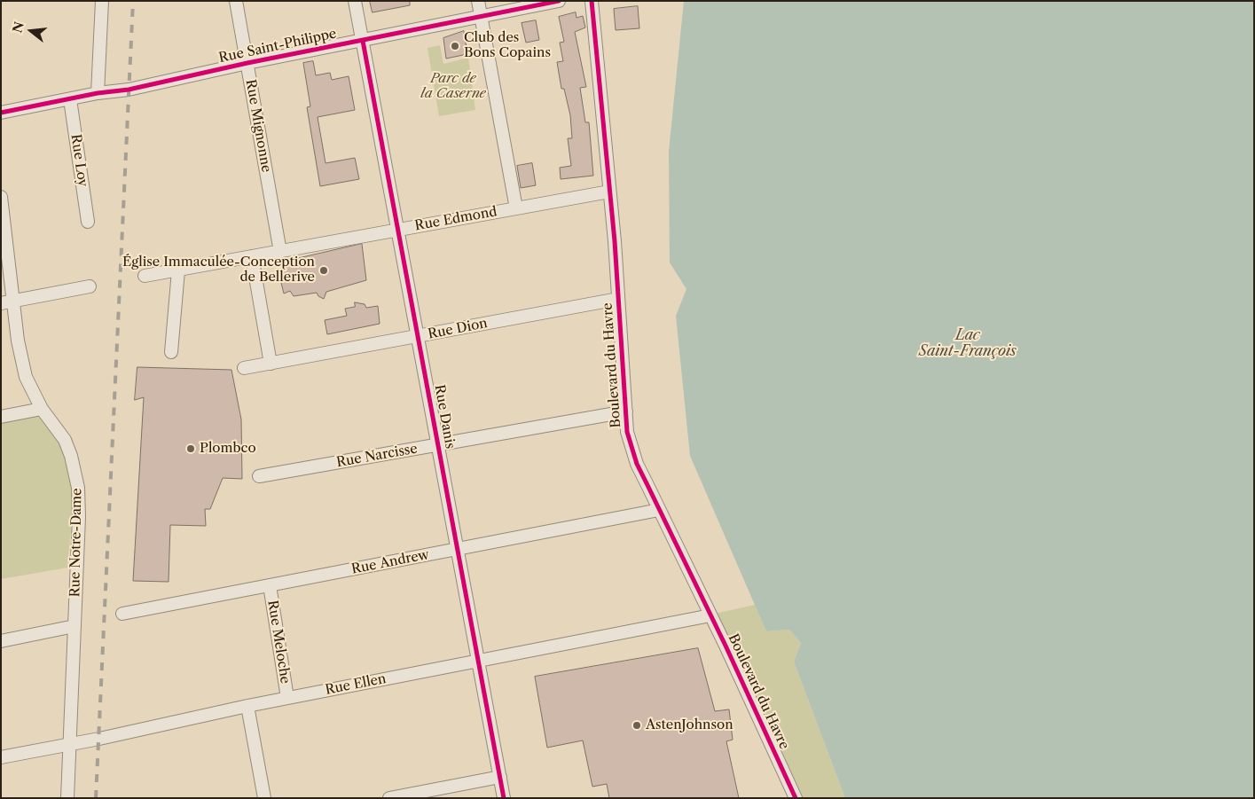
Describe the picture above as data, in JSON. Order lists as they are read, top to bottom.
{
  "streets": {
    "street": [
      "Rue Saint-Philippe",
      "Rue Mignonne",
      "Rue Loy",
      "Rue Edmond",
      "Rue Dion",
      "Boulevard du Havre",
      "Rue Danis",
      "Rue Narcisse",
      "Rue Notre-Dame",
      "Rue Andrew",
      "Rue Meloche",
      "Rue Ellen"
    ]
  },
  "crossings": [
    ["Rue Saint-Philippe", "Rue Mignonne"],
    ["Rue Saint-Philippe", "Rue Loy"],
    ["Rue Saint-Philippe", "Rue Danis"],
    ["Rue Mignonne", "Rue Edmond"],
    ["Rue Edmond", "Boulevard du Havre"],
    ["Rue Edmond", "Rue Danis"],
    ["Rue Dion", "Boulevard du Havre"],
    ["Rue Dion", "Rue Danis"],
    ["Boulevard du Havre", "Rue Narcisse"],
    ["Boulevard du Havre", "Rue Andrew"],
    ["Boulevard du Havre", "Rue Ellen"],
    ["Rue Danis", "Rue Narcisse"],
    ["Rue Danis", "Rue Andrew"],
    ["Rue Danis", "Rue Ellen"],
    ["Rue Notre-Dame", "Rue Ellen"],
    ["Rue Andrew", "Rue Meloche"],
    ["Rue Meloche", "Rue Ellen"]
  ],
  "water": ["Lac Saint-François"],
  "parks": ["Parc de la Caserne"],
  "places": [
    "Club des Bons Copains",
    "Église Immaculée-Conception de Bellerive",
    "Plombco",
    "AstenJohnson"
  ],
  "north": "left"
}
